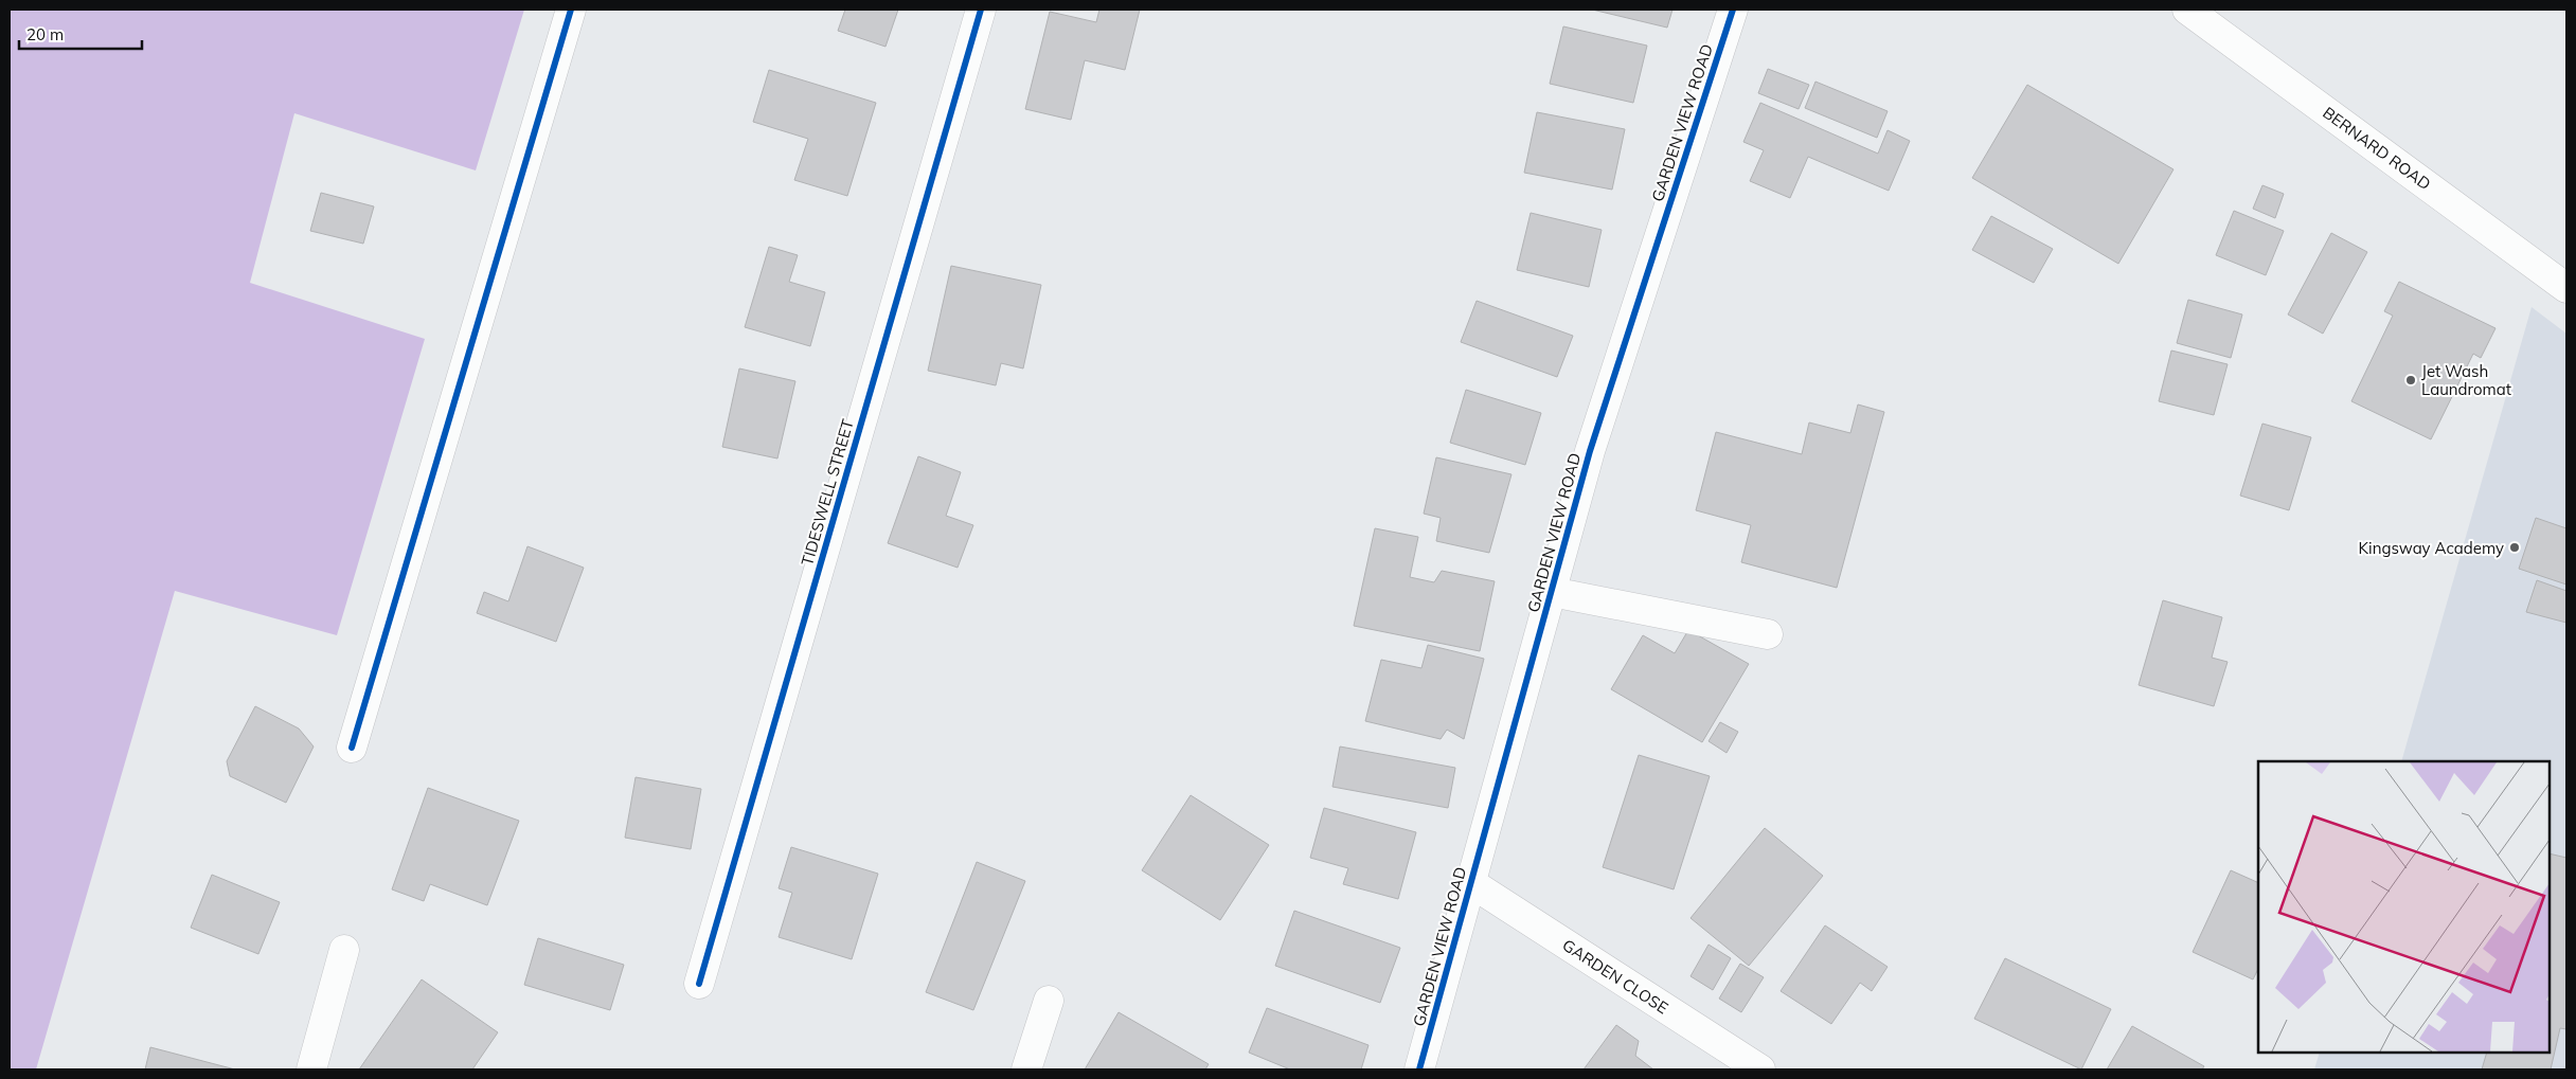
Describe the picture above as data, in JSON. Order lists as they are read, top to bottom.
{
  "streets": {
    "street": [
      "GARDEN VIEW ROAD",
      "BERNARD ROAD",
      "TIDESWELL STREET",
      "GARDEN CLOSE"
    ]
  },
  "crossings": [
    ["GARDEN VIEW ROAD", "GARDEN CLOSE"]
  ],
  "places": ["Jet Wash Laundromat", "Kingsway Academy"],
  "scale_bar": "20 m"
}
